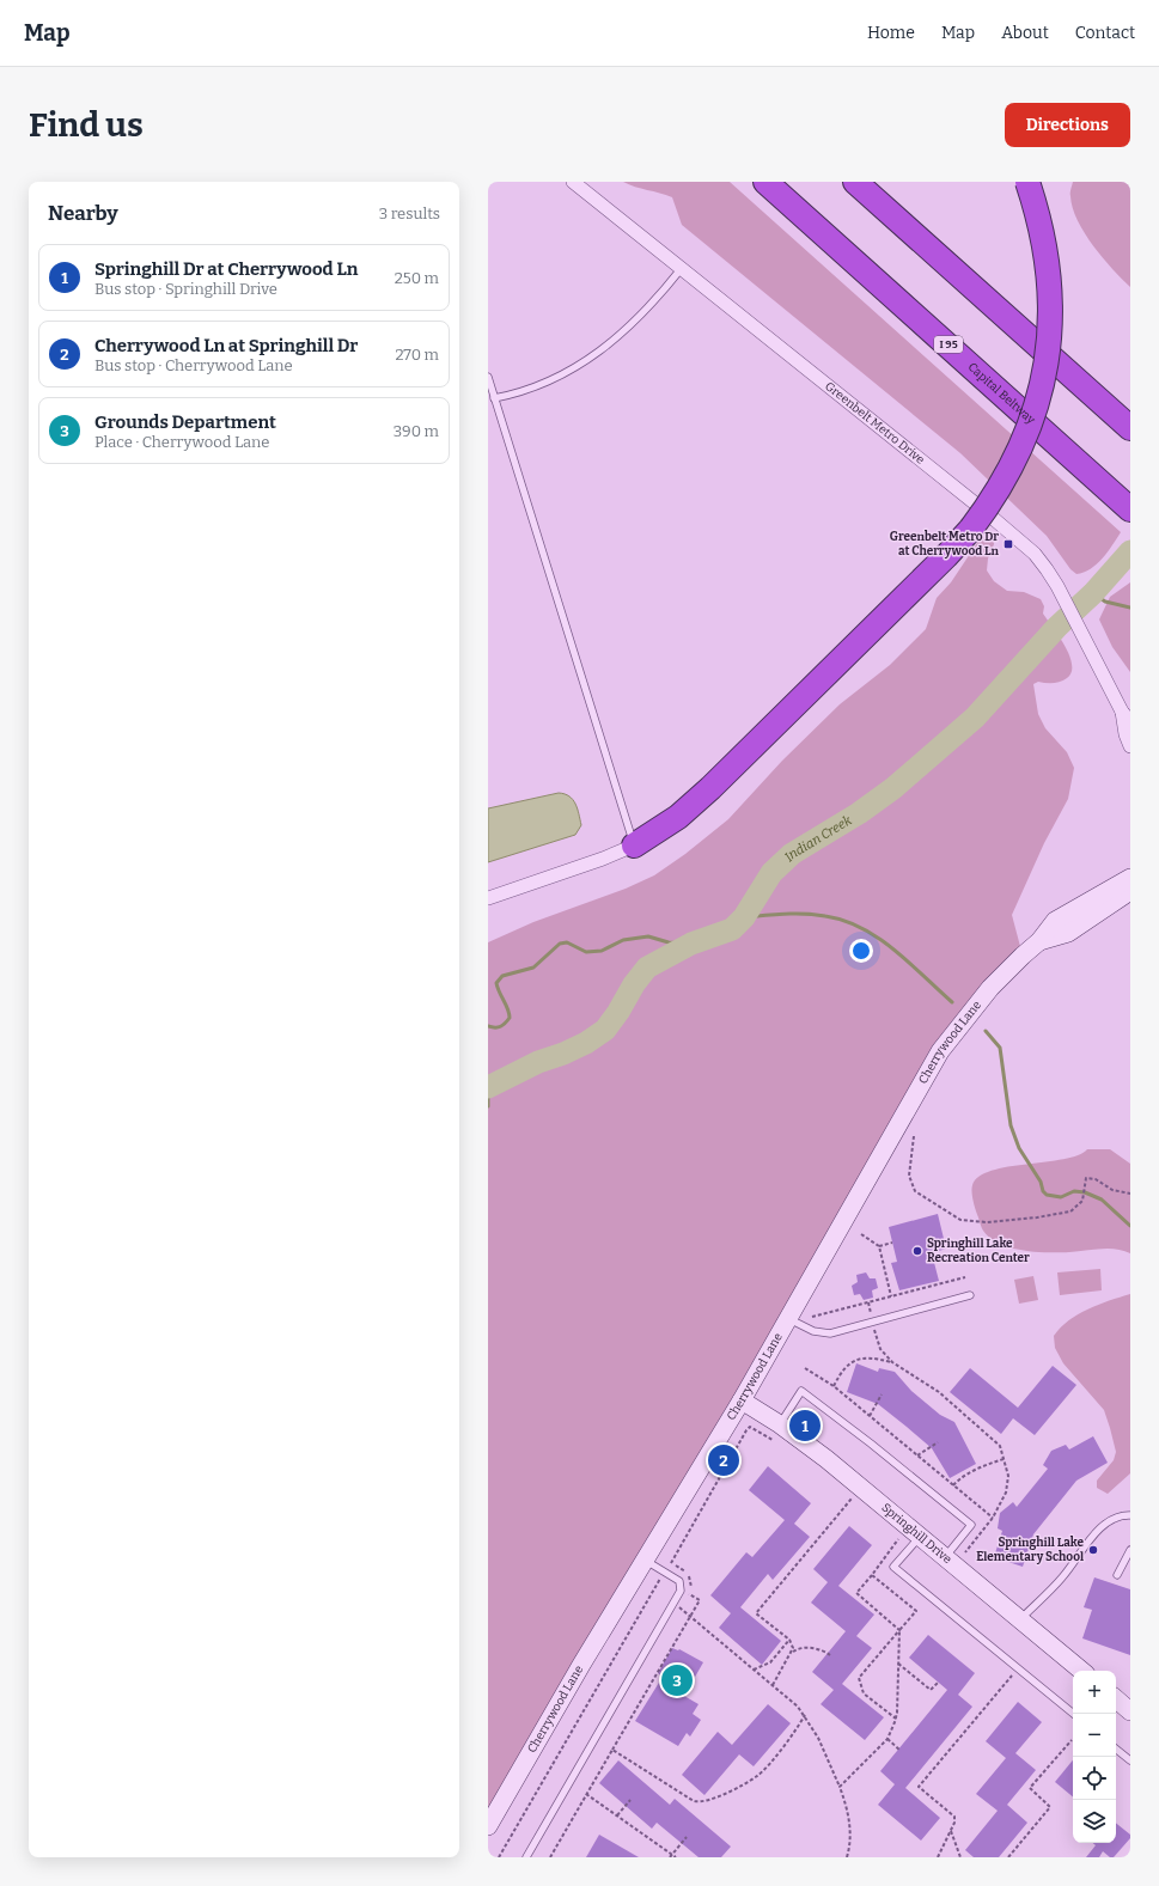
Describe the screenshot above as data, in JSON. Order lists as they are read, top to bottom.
{
  "streets": {
    "highway": ["I 95", "Capital Beltway"],
    "street": ["Greenbelt Metro Drive", "Cherrywood Lane", "Springhill Drive"]
  },
  "crossings": [
    ["Cherrywood Lane", "Springhill Drive"]
  ],
  "water": ["Indian Creek"],
  "places": {
    "transit": ["Greenbelt Metro Dr at Cherrywood Ln"],
    "other": ["Springhill Lake Recreation Center", "Springhill Lake Elementary School"]
  },
  "page": {
    "header": "Map",
    "nav": [
      "Home",
      "Map",
      "About",
      "Contact"
    ],
    "buttons": "Directions",
    "title": "Find us",
    "heading": ["Nearby", "3 results"],
    "list": [
      {
        "mark": "1",
        "name": "Springhill Dr at Cherrywood Ln",
        "note": "Bus stop · Springhill Drive",
        "value": "250 m"
      },
      {
        "mark": "2",
        "name": "Cherrywood Ln at Springhill Dr",
        "note": "Bus stop · Cherrywood Lane",
        "value": "270 m"
      },
      {
        "mark": "3",
        "name": "Grounds Department",
        "note": "Place · Cherrywood Lane",
        "value": "390 m"
      }
    ],
    "pins": ["1", "2", "3"],
    "map_buttons": ["+", "−"]
  }
}
